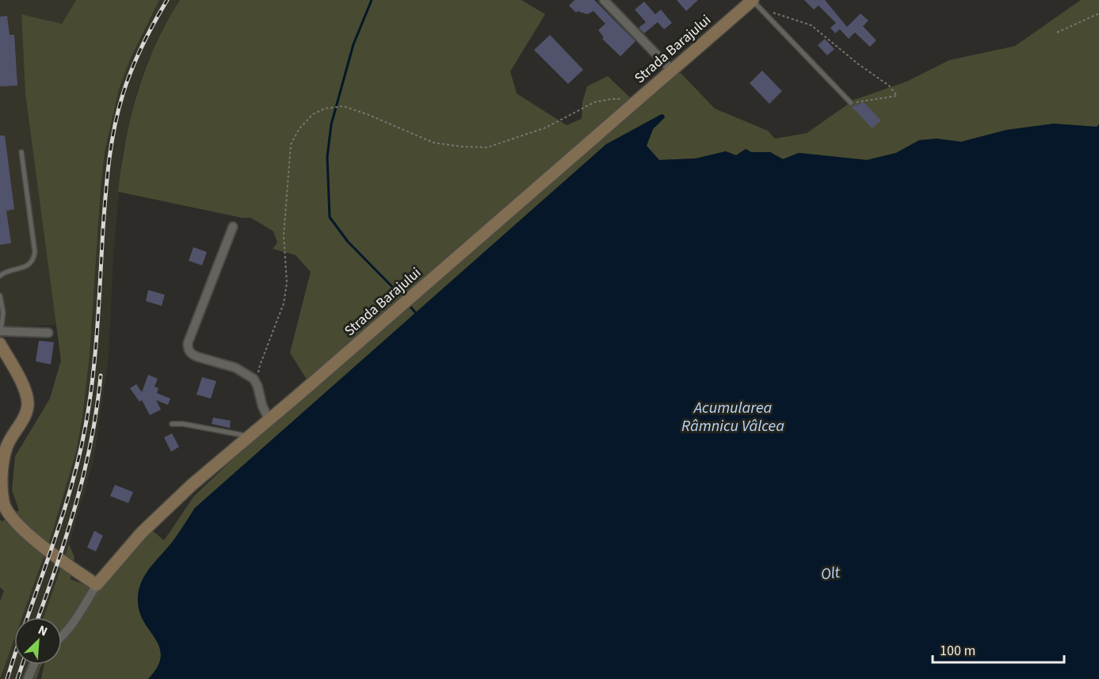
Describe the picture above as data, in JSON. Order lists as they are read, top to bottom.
{
  "streets": {
    "street": ["Strada Barajului"]
  },
  "water": ["Acumularea Râmnicu Vâlcea", "Olt"],
  "scale_bar": "100 m",
  "north": "top right"
}
